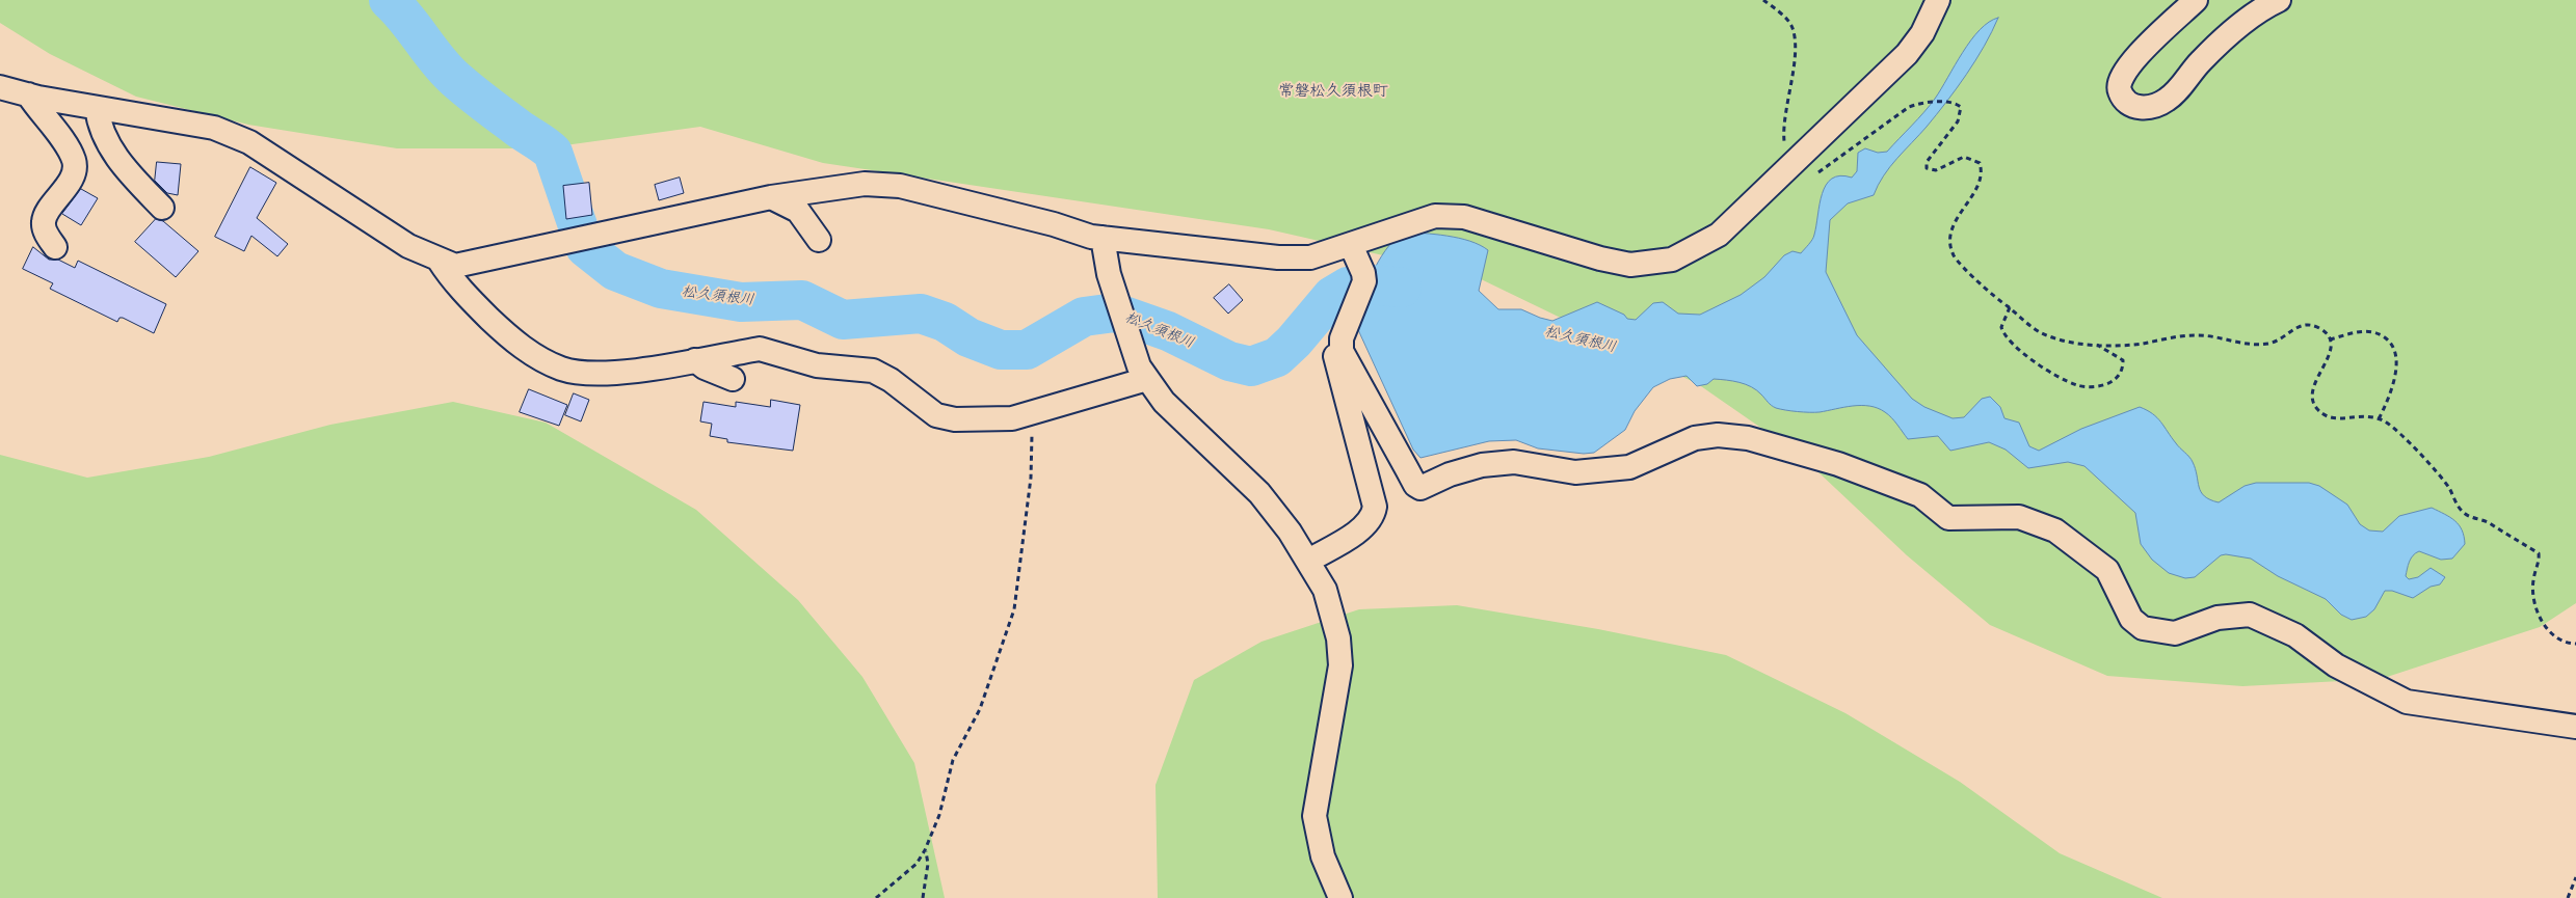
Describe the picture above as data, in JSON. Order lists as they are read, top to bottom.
{
  "districts": ["常磐松久須根町"],
  "water": ["松久須根川"]
}
